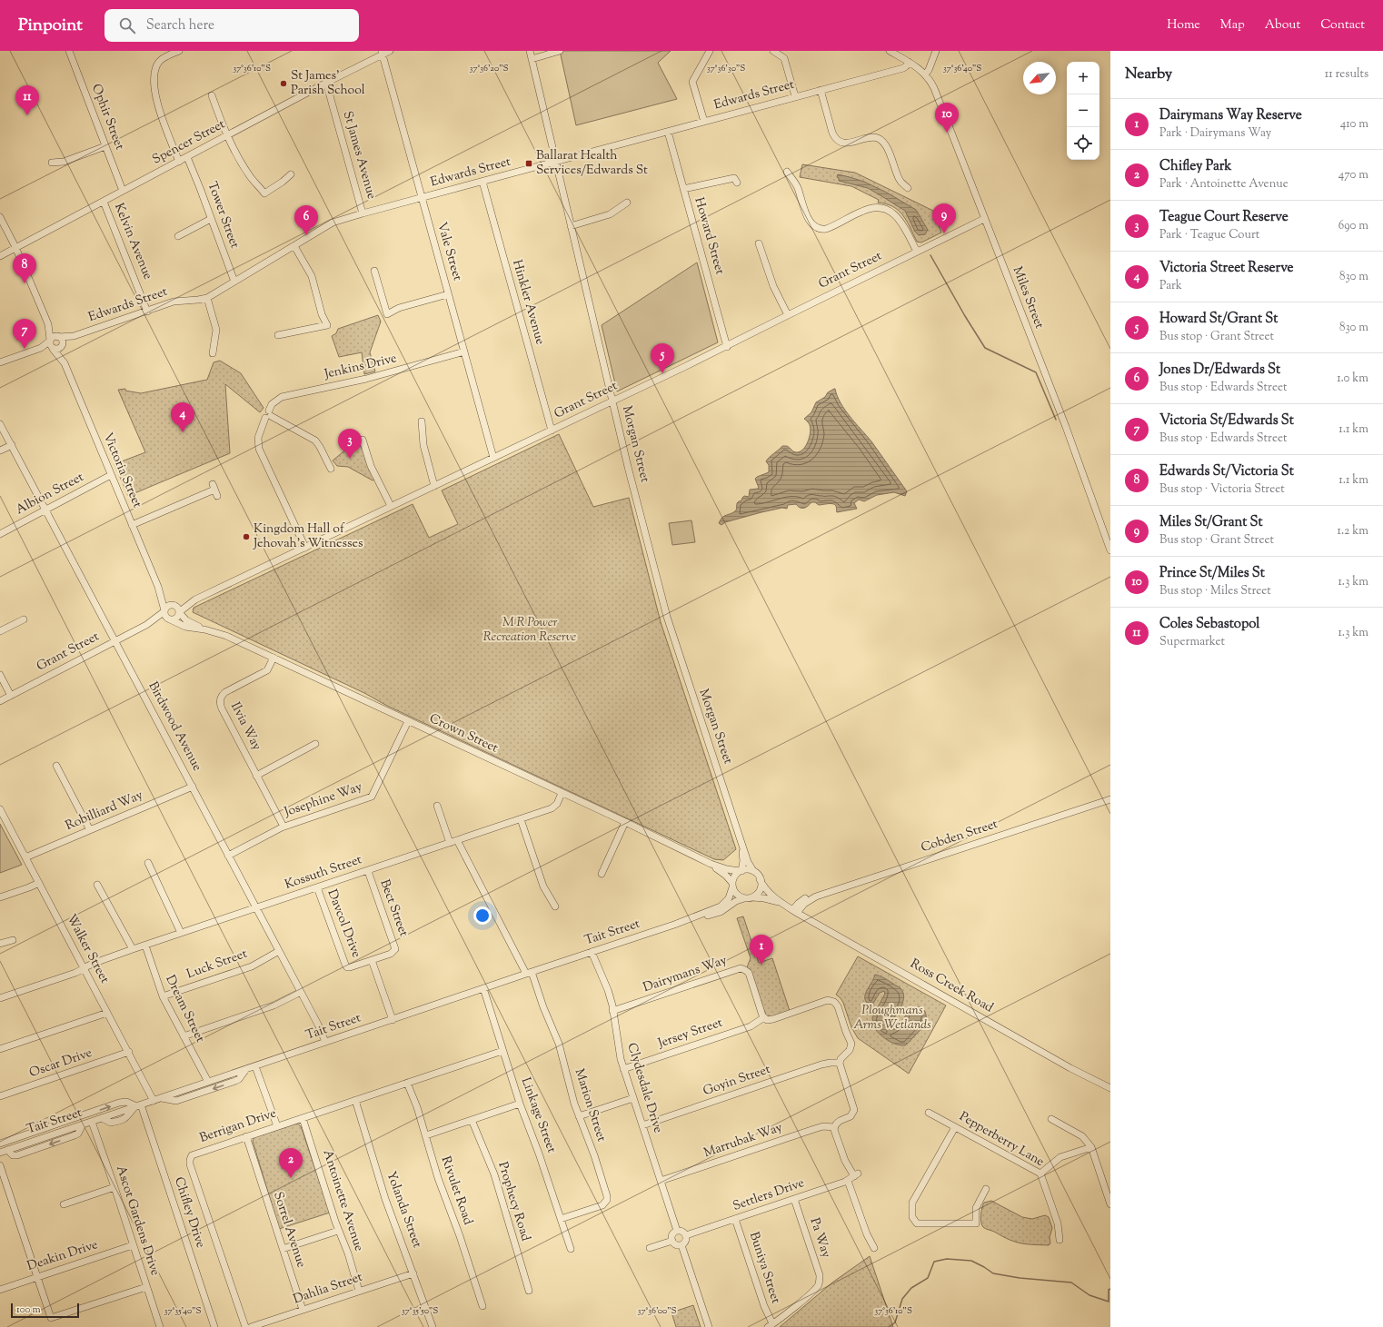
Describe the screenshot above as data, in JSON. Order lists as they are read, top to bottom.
{
  "streets": {
    "street": [
      "Edwards Street",
      "Ophir Street",
      "Spencer Street",
      "St James Avenue",
      "Tower Street",
      "Howard Street",
      "Kelvin Avenue",
      "Vale Street",
      "Grant Street",
      "Miles Street",
      "Hinkler Avenue",
      "Jenkins Drive",
      "Morgan Street",
      "Victoria Street",
      "Albion Street",
      "Birdwood Avenue",
      "Ilvia Way",
      "Crown Street",
      "Josephine Way",
      "Robilliard Way",
      "Cobden Street",
      "Kossuth Street",
      "Bect Street",
      "Davcol Drive",
      "Tait Street",
      "Walker Street",
      "Luck Street",
      "Dairymans Way",
      "Ross Creek Road",
      "Dream Street",
      "Jersey Street",
      "Oscar Drive",
      "Goyin Street",
      "Clydesdale Drive",
      "Marion Street",
      "Linkage Street",
      "Berrigan Drive",
      "Pepperberry Lane",
      "Marrubak Way",
      "Rivulet Road",
      "Settlers Drive",
      "Antoinette Avenue",
      "Prophecy Road",
      "Yolanda Street",
      "Chifley Drive",
      "Ascot Gardens Drive",
      "Sorrel Avenue",
      "Pa Way",
      "Deakin Drive",
      "Buniya Street",
      "Dahlia Street"
    ]
  },
  "crossings": [
    ["Edwards Street", "St James Avenue"],
    ["Edwards Street", "Tower Street"],
    ["Edwards Street", "Howard Street"],
    ["Edwards Street", "Kelvin Avenue"],
    ["Edwards Street", "Vale Street"],
    ["Edwards Street", "Miles Street"],
    ["Edwards Street", "Hinkler Avenue"],
    ["Edwards Street", "Morgan Street"],
    ["Edwards Street", "Victoria Street"],
    ["Ophir Street", "Spencer Street"],
    ["Spencer Street", "St James Avenue"],
    ["Spencer Street", "Tower Street"],
    ["Spencer Street", "Kelvin Avenue"],
    ["Spencer Street", "Vale Street"],
    ["Howard Street", "Grant Street"],
    ["Vale Street", "Grant Street"],
    ["Vale Street", "Jenkins Drive"],
    ["Grant Street", "Miles Street"],
    ["Grant Street", "Hinkler Avenue"],
    ["Grant Street", "Jenkins Drive"],
    ["Grant Street", "Morgan Street"],
    ["Grant Street", "Victoria Street"],
    ["Grant Street", "Birdwood Avenue"],
    ["Grant Street", "Crown Street"],
    ["Morgan Street", "Crown Street"],
    ["Morgan Street", "Tait Street"],
    ["Victoria Street", "Albion Street"],
    ["Victoria Street", "Crown Street"],
    ["Albion Street", "Birdwood Avenue"],
    ["Birdwood Avenue", "Josephine Way"],
    ["Birdwood Avenue", "Robilliard Way"],
    ["Birdwood Avenue", "Kossuth Street"],
    ["Birdwood Avenue", "Tait Street"],
    ["Birdwood Avenue", "Luck Street"],
    ["Ilvia Way", "Crown Street"],
    ["Ilvia Way", "Josephine Way"],
    ["Crown Street", "Josephine Way"],
    ["Crown Street", "Kossuth Street"],
    ["Crown Street", "Tait Street"],
    ["Robilliard Way", "Walker Street"],
    ["Cobden Street", "Ross Creek Road"],
    ["Kossuth Street", "Bect Street"],
    ["Kossuth Street", "Davcol Drive"],
    ["Kossuth Street", "Walker Street"],
    ["Kossuth Street", "Dream Street"],
    ["Kossuth Street", "Marion Street"],
    ["Bect Street", "Davcol Drive"],
    ["Davcol Drive", "Tait Street"],
    ["Tait Street", "Walker Street"],
    ["Tait Street", "Dream Street"],
    ["Tait Street", "Clydesdale Drive"],
    ["Tait Street", "Marion Street"],
    ["Tait Street", "Linkage Street"],
    ["Tait Street", "Chifley Drive"],
    ["Tait Street", "Ascot Gardens Drive"],
    ["Walker Street", "Oscar Drive"],
    ["Luck Street", "Dream Street"],
    ["Dairymans Way", "Jersey Street"],
    ["Dairymans Way", "Clydesdale Drive"],
    ["Jersey Street", "Clydesdale Drive"],
    ["Goyin Street", "Clydesdale Drive"],
    ["Clydesdale Drive", "Marrubak Way"],
    ["Clydesdale Drive", "Settlers Drive"],
    ["Marion Street", "Linkage Street"],
    ["Linkage Street", "Berrigan Drive"],
    ["Berrigan Drive", "Rivulet Road"],
    ["Berrigan Drive", "Antoinette Avenue"],
    ["Berrigan Drive", "Yolanda Street"],
    ["Berrigan Drive", "Sorrel Avenue"],
    ["Marrubak Way", "Settlers Drive"],
    ["Settlers Drive", "Pa Way"],
    ["Settlers Drive", "Buniya Street"],
    ["Antoinette Avenue", "Dahlia Street"],
    ["Yolanda Street", "Dahlia Street"],
    ["Ascot Gardens Drive", "Deakin Drive"],
    ["Sorrel Avenue", "Dahlia Street"],
    ["Pa Way", "Buniya Street"]
  ],
  "parks": ["M R Power Recreation Reserve", "Ploughmans Arms Wetlands"],
  "places": {
    "other": ["St James' Parish School", "Kingdom Hall of Jehovah's Witnesses"],
    "transit": ["Ballarat Health Services/Edwards St"]
  },
  "scale_bar": "100 m",
  "north": "bottom left",
  "page": {
    "header": "Pinpoint",
    "search": "Search here",
    "nav": [
      "Home",
      "Map",
      "About",
      "Contact"
    ],
    "heading": ["Nearby", "11 results"],
    "map_buttons": ["+", "−"],
    "pins": [
      "11",
      "10",
      "9",
      "6",
      "8",
      "7",
      "5",
      "4",
      "3",
      "1",
      "2"
    ],
    "list": [
      {
        "mark": "1",
        "name": "Dairymans Way Reserve",
        "note": "Park · Dairymans Way",
        "value": "410 m"
      },
      {
        "mark": "2",
        "name": "Chifley Park",
        "note": "Park · Antoinette Avenue",
        "value": "470 m"
      },
      {
        "mark": "3",
        "name": "Teague Court Reserve",
        "note": "Park · Teague Court",
        "value": "690 m"
      },
      {
        "mark": "4",
        "name": "Victoria Street Reserve",
        "note": "Park",
        "value": "830 m"
      },
      {
        "mark": "5",
        "name": "Howard St/Grant St",
        "note": "Bus stop · Grant Street",
        "value": "830 m"
      },
      {
        "mark": "6",
        "name": "Jones Dr/Edwards St",
        "note": "Bus stop · Edwards Street",
        "value": "1.0 km"
      },
      {
        "mark": "7",
        "name": "Victoria St/Edwards St",
        "note": "Bus stop · Edwards Street",
        "value": "1.1 km"
      },
      {
        "mark": "8",
        "name": "Edwards St/Victoria St",
        "note": "Bus stop · Victoria Street",
        "value": "1.1 km"
      },
      {
        "mark": "9",
        "name": "Miles St/Grant St",
        "note": "Bus stop · Grant Street",
        "value": "1.2 km"
      },
      {
        "mark": "10",
        "name": "Prince St/Miles St",
        "note": "Bus stop · Miles Street",
        "value": "1.3 km"
      },
      {
        "mark": "11",
        "name": "Coles Sebastopol",
        "note": "Supermarket",
        "value": "1.3 km"
      }
    ],
    "scale": "100 m"
  },
  "coordinates": [
    "37°36'10\"S",
    "37°36'20\"S",
    "37°36'30\"S",
    "37°36'40\"S",
    "37°35'40\"S",
    "37°35'50\"S",
    "37°36'00\"S"
  ]
}
